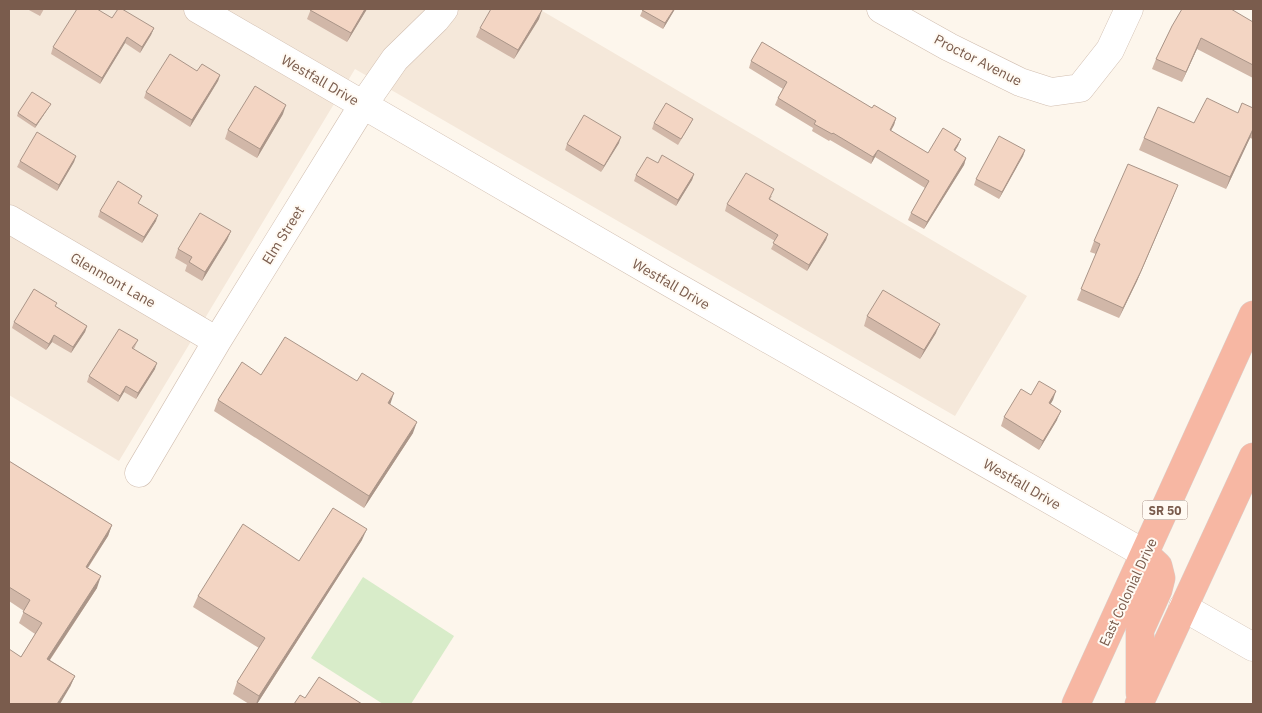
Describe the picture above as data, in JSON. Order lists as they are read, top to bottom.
{
  "streets": {
    "highway": ["SR 50", "East Colonial Drive"],
    "street": [
      "Proctor Avenue",
      "Westfall Drive",
      "Elm Street",
      "Glenmont Lane"
    ]
  },
  "crossings": [
    ["Westfall Drive", "Elm Street"],
    ["Westfall Drive", "East Colonial Drive"],
    ["Elm Street", "Glenmont Lane"]
  ]
}
